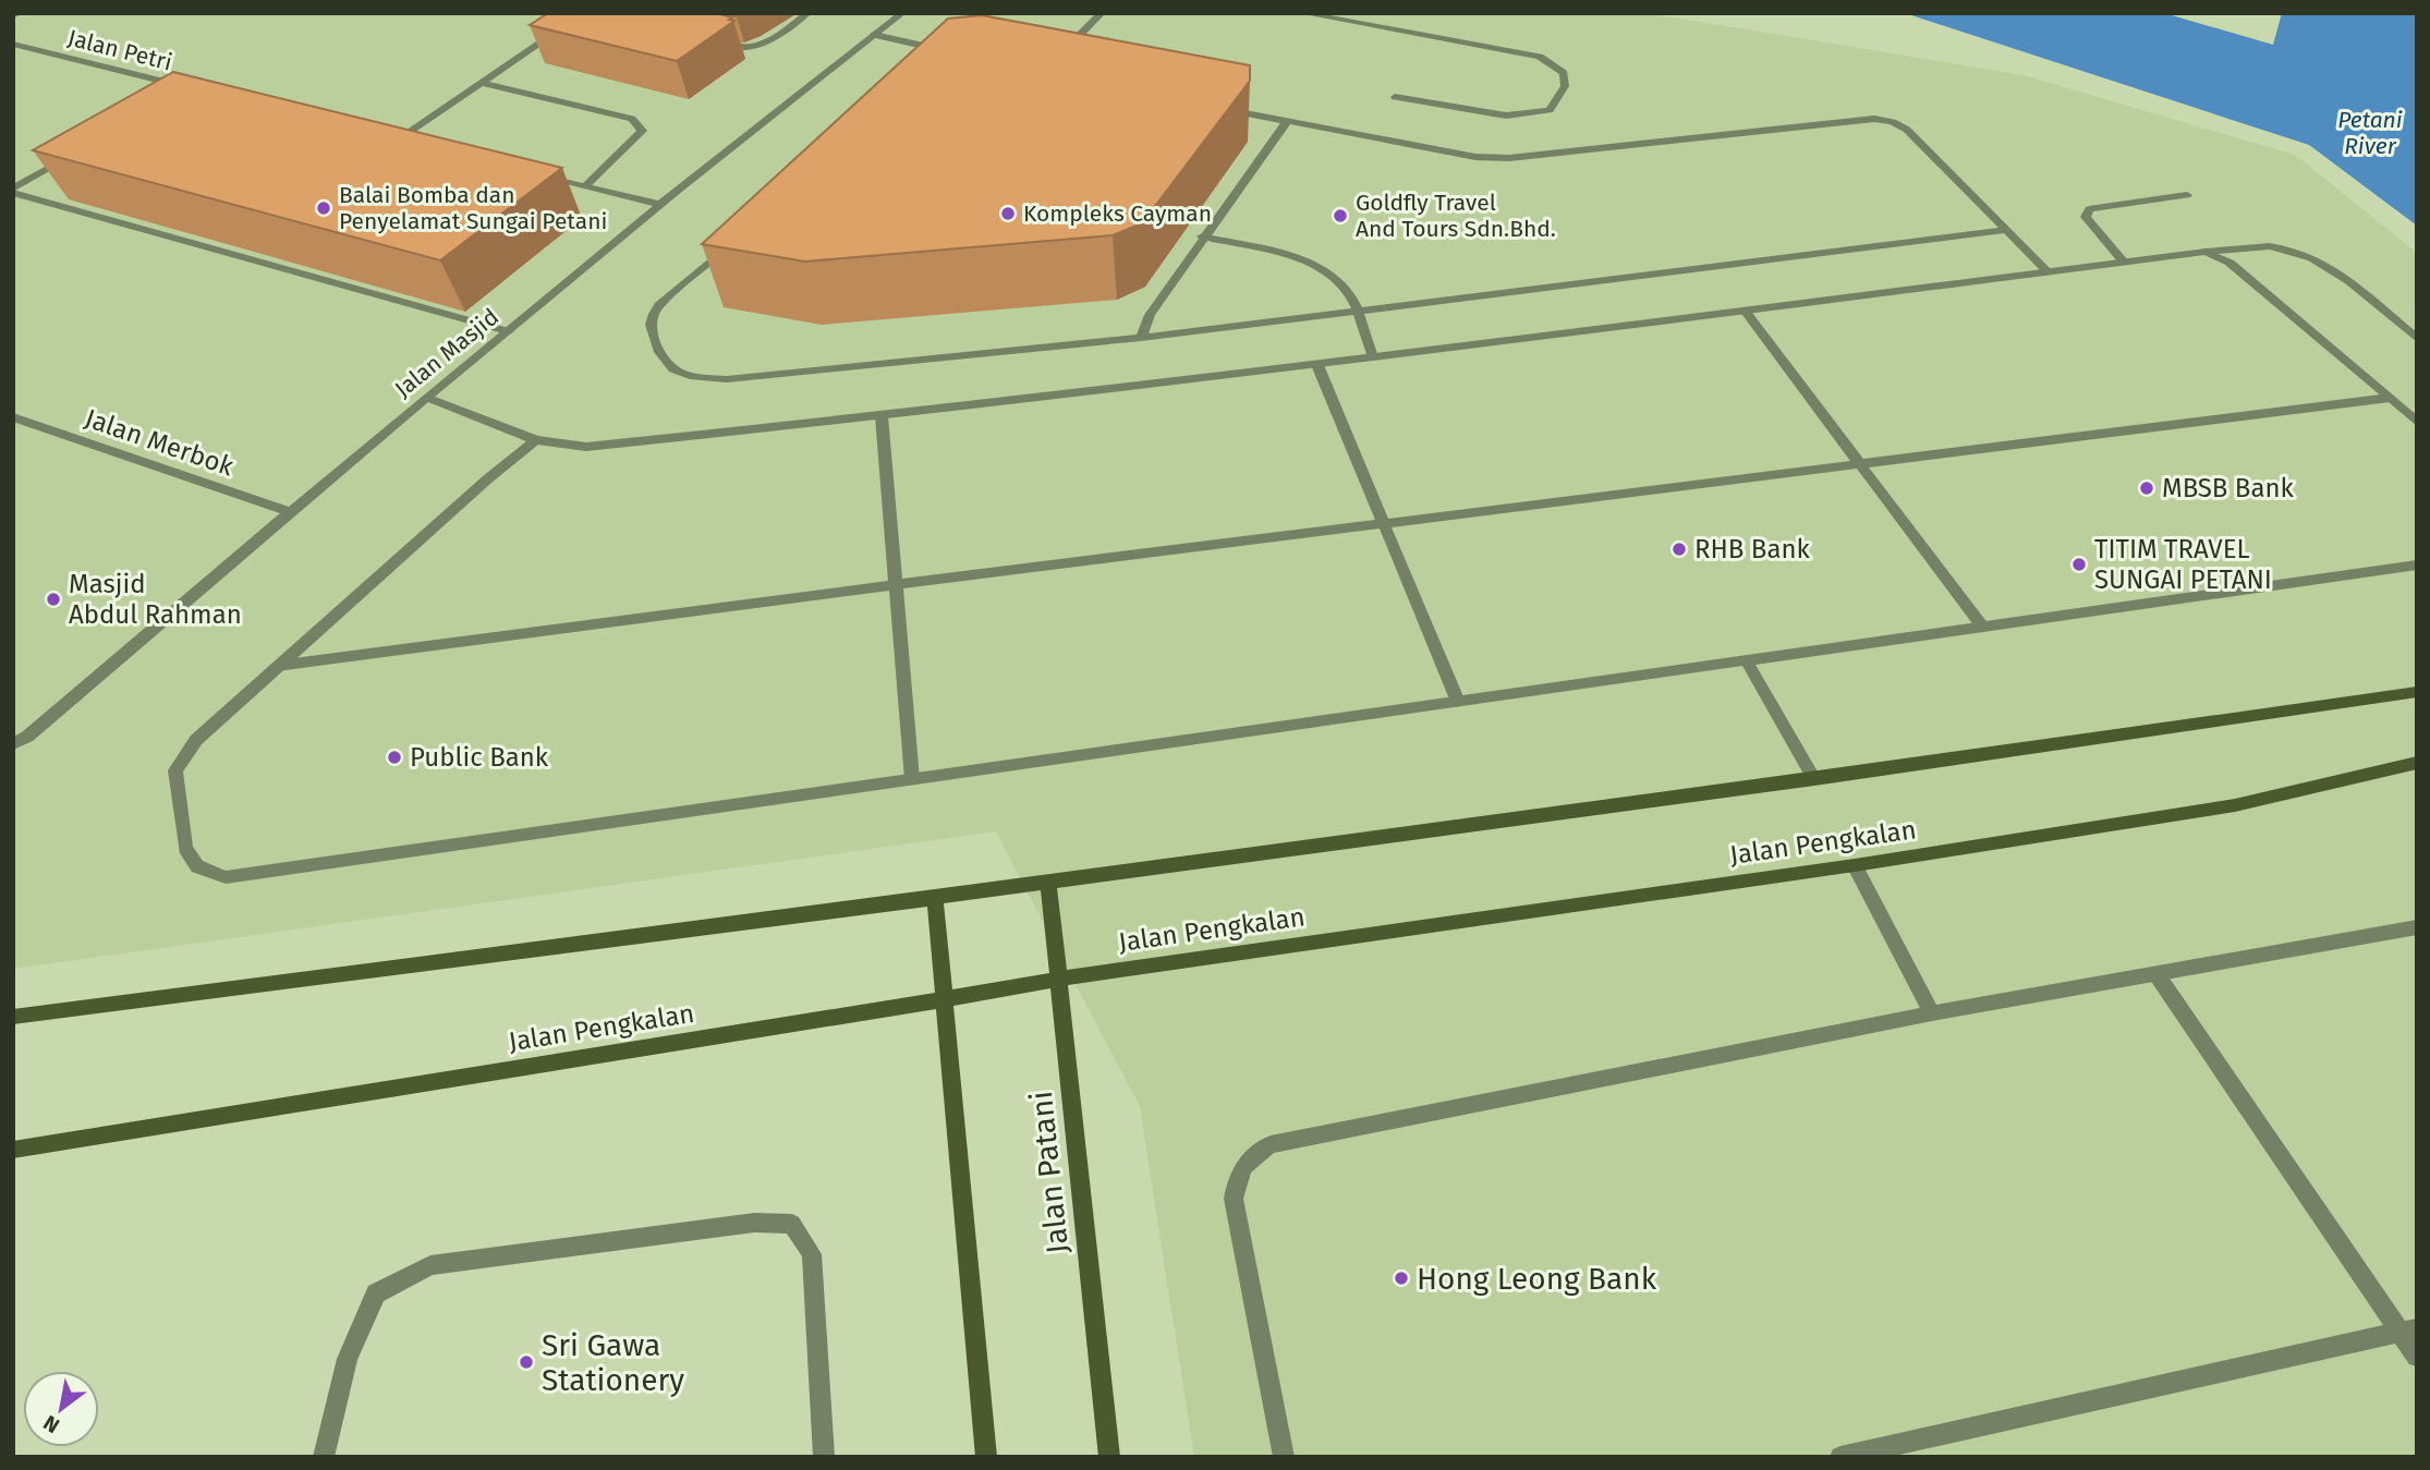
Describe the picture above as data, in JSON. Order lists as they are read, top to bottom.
{
  "streets": {
    "main road": ["Jalan Pengkalan", "Jalan Patani"],
    "street": ["Jalan Petri", "Jalan Masjid", "Jalan Merbok"]
  },
  "crossings": [
    ["Jalan Masjid", "Jalan Merbok"],
    ["Jalan Pengkalan", "Jalan Patani"]
  ],
  "water": ["Petani River"],
  "places": [
    "Balai Bomba dan Penyelamat Sungai Petani",
    "Kompleks Cayman",
    "Goldfly Travel And Tours Sdn.Bhd.",
    "MBSB Bank",
    "RHB Bank",
    "TITIM TRAVEL SUNGAI PETANI",
    "Masjid Abdul Rahman",
    "Public Bank",
    "Hong Leong Bank",
    "Sri Gawa Stationery"
  ],
  "north": "bottom left"
}
